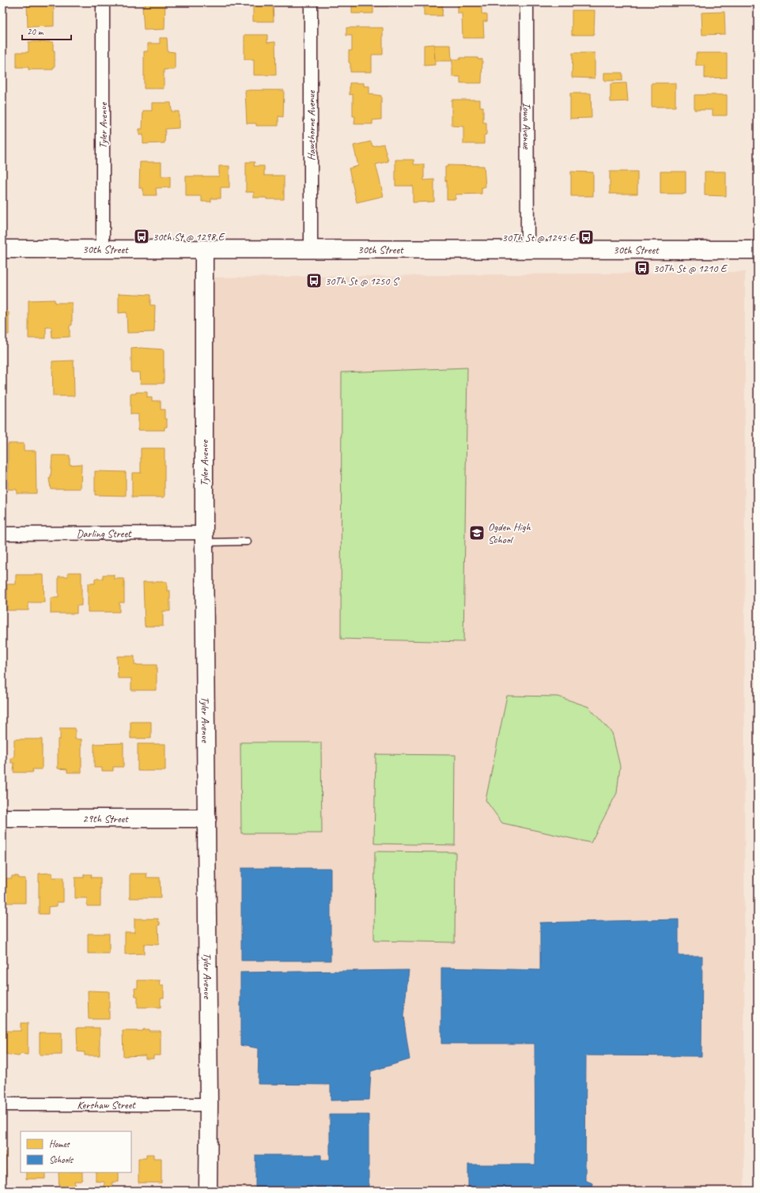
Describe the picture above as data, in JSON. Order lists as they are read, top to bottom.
{
  "streets": {
    "street": [
      "Tyler Avenue",
      "Hawthorne Avenue",
      "Iowa Avenue",
      "30th Street",
      "Darling Street",
      "29th Street",
      "Kershaw Street"
    ]
  },
  "crossings": [
    ["Tyler Avenue", "30th Street"],
    ["Tyler Avenue", "Darling Street"],
    ["Tyler Avenue", "29th Street"],
    ["Tyler Avenue", "Kershaw Street"],
    ["Hawthorne Avenue", "30th Street"],
    ["Iowa Avenue", "30th Street"]
  ],
  "places": {
    "bus stop": [
      "30th St @ 1298 E",
      "30Th St @ 1245 E",
      "30Th St @ 1210 E",
      "30Th St @ 1250 S"
    ],
    "school or university": ["Ogden High School"]
  },
  "legend": ["Homes", "Schools"],
  "scale_bar": "20 m"
}
